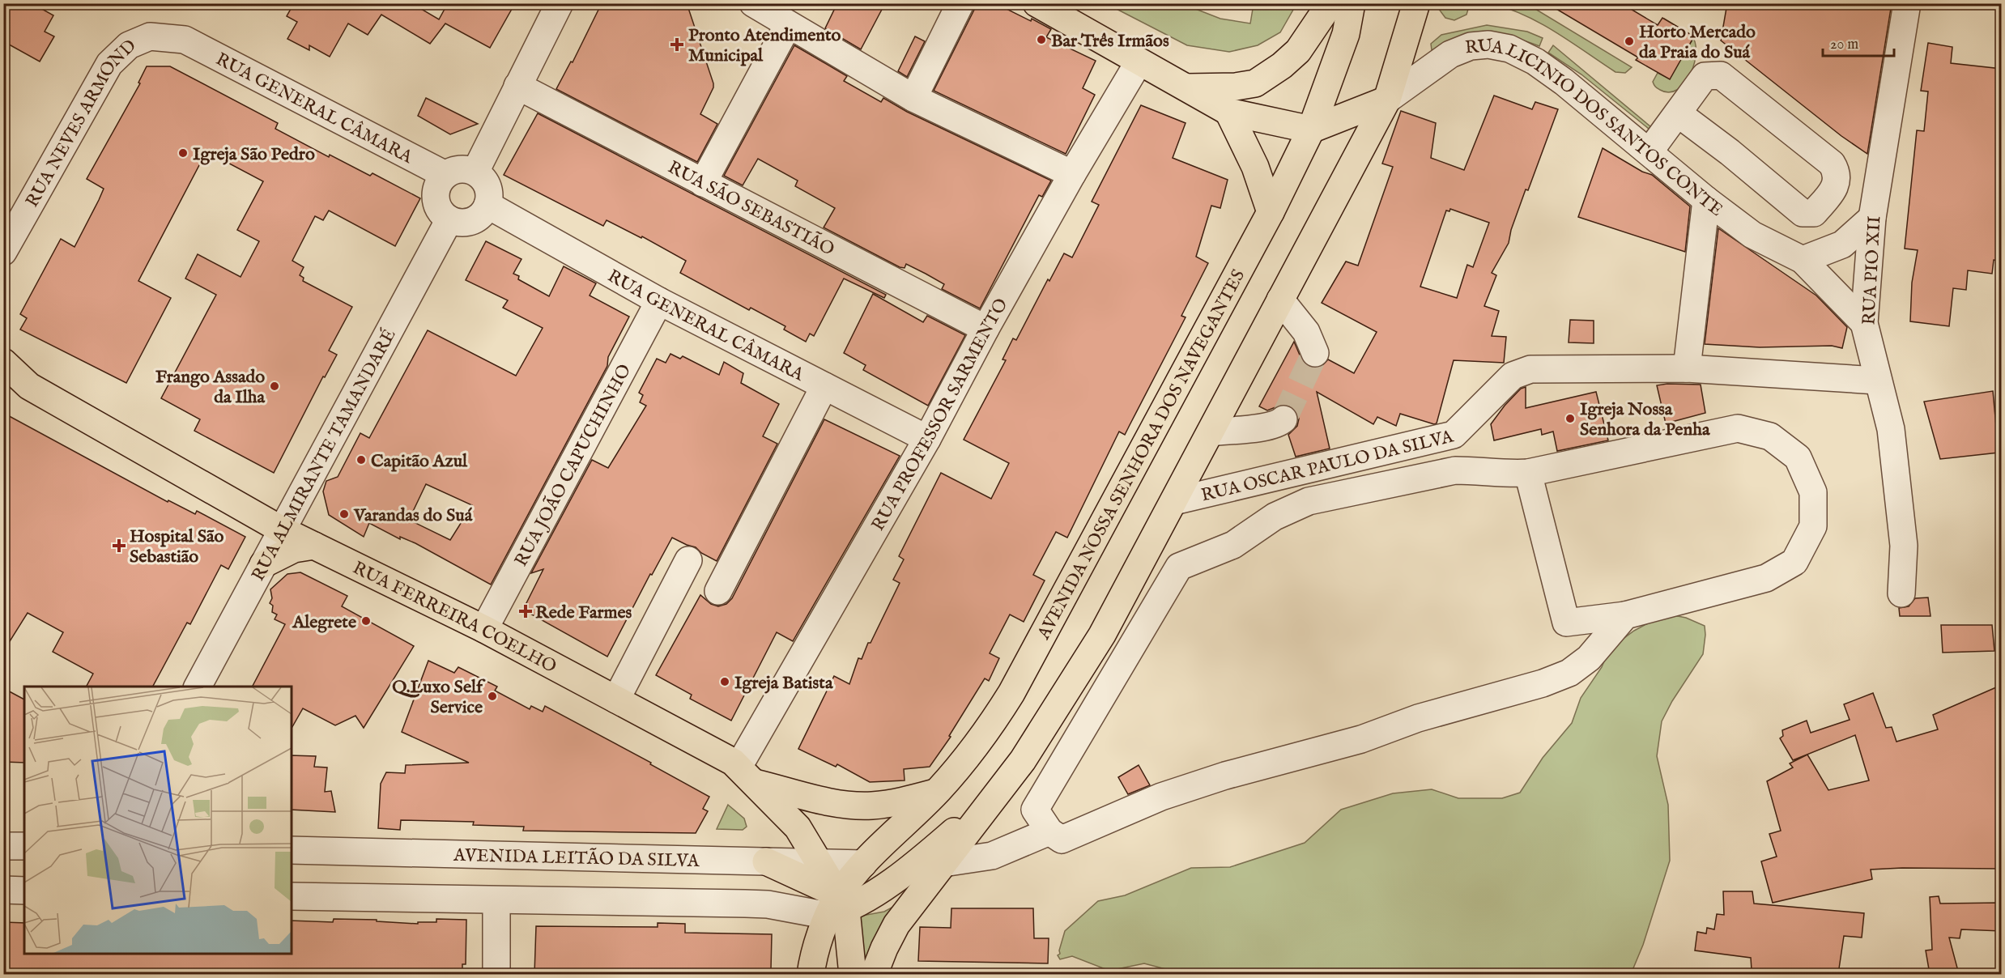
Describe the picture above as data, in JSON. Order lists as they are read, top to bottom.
{
  "streets": {
    "main road": ["AVENIDA NOSSA SENHORA DOS NAVEGANTES", "RUA FERREIRA COELHO"],
    "street": [
      "RUA GENERAL CÂMARA",
      "RUA NEVES ARMOND",
      "RUA LICINIO DOS SANTOS CONTE",
      "RUA SÃO SEBASTIÃO",
      "RUA PIO XII",
      "RUA PROFESSOR SARMENTO",
      "RUA ALMIRANTE TAMANDARÉ",
      "RUA OSCAR PAULO DA SILVA",
      "RUA JOÃO CAPUCHINHO",
      "AVENIDA LEITÃO DA SILVA"
    ]
  },
  "crossings": [
    ["RUA GENERAL CÂMARA", "RUA NEVES ARMOND"],
    ["RUA GENERAL CÂMARA", "RUA PROFESSOR SARMENTO"],
    ["RUA GENERAL CÂMARA", "RUA ALMIRANTE TAMANDARÉ"],
    ["RUA GENERAL CÂMARA", "RUA JOÃO CAPUCHINHO"],
    ["RUA LICINIO DOS SANTOS CONTE", "RUA PIO XII"],
    ["RUA SÃO SEBASTIÃO", "RUA PROFESSOR SARMENTO"],
    ["RUA PIO XII", "RUA OSCAR PAULO DA SILVA"],
    ["RUA PROFESSOR SARMENTO", "RUA FERREIRA COELHO"],
    ["RUA ALMIRANTE TAMANDARÉ", "RUA FERREIRA COELHO"],
    ["AVENIDA NOSSA SENHORA DOS NAVEGANTES", "RUA FERREIRA COELHO"],
    ["AVENIDA NOSSA SENHORA DOS NAVEGANTES", "AVENIDA LEITÃO DA SILVA"],
    ["RUA JOÃO CAPUCHINHO", "RUA FERREIRA COELHO"],
    ["RUA FERREIRA COELHO", "AVENIDA LEITÃO DA SILVA"]
  ],
  "places": {
    "other": [
      "Bar Três Irmãos",
      "Horto Mercado da Praia do Suá",
      "Igreja São Pedro",
      "Frango Assado da Ilha",
      "Igreja Nossa Senhora da Penha",
      "Capitão Azul",
      "Varandas do Suá",
      "Alegrete",
      "Igreja Batista",
      "Q.Luxo Self Service"
    ],
    "health": ["Pronto Atendimento Municipal", "Hospital São Sebastião", "Rede Farmes"]
  },
  "scale_bar": "20 m"
}
